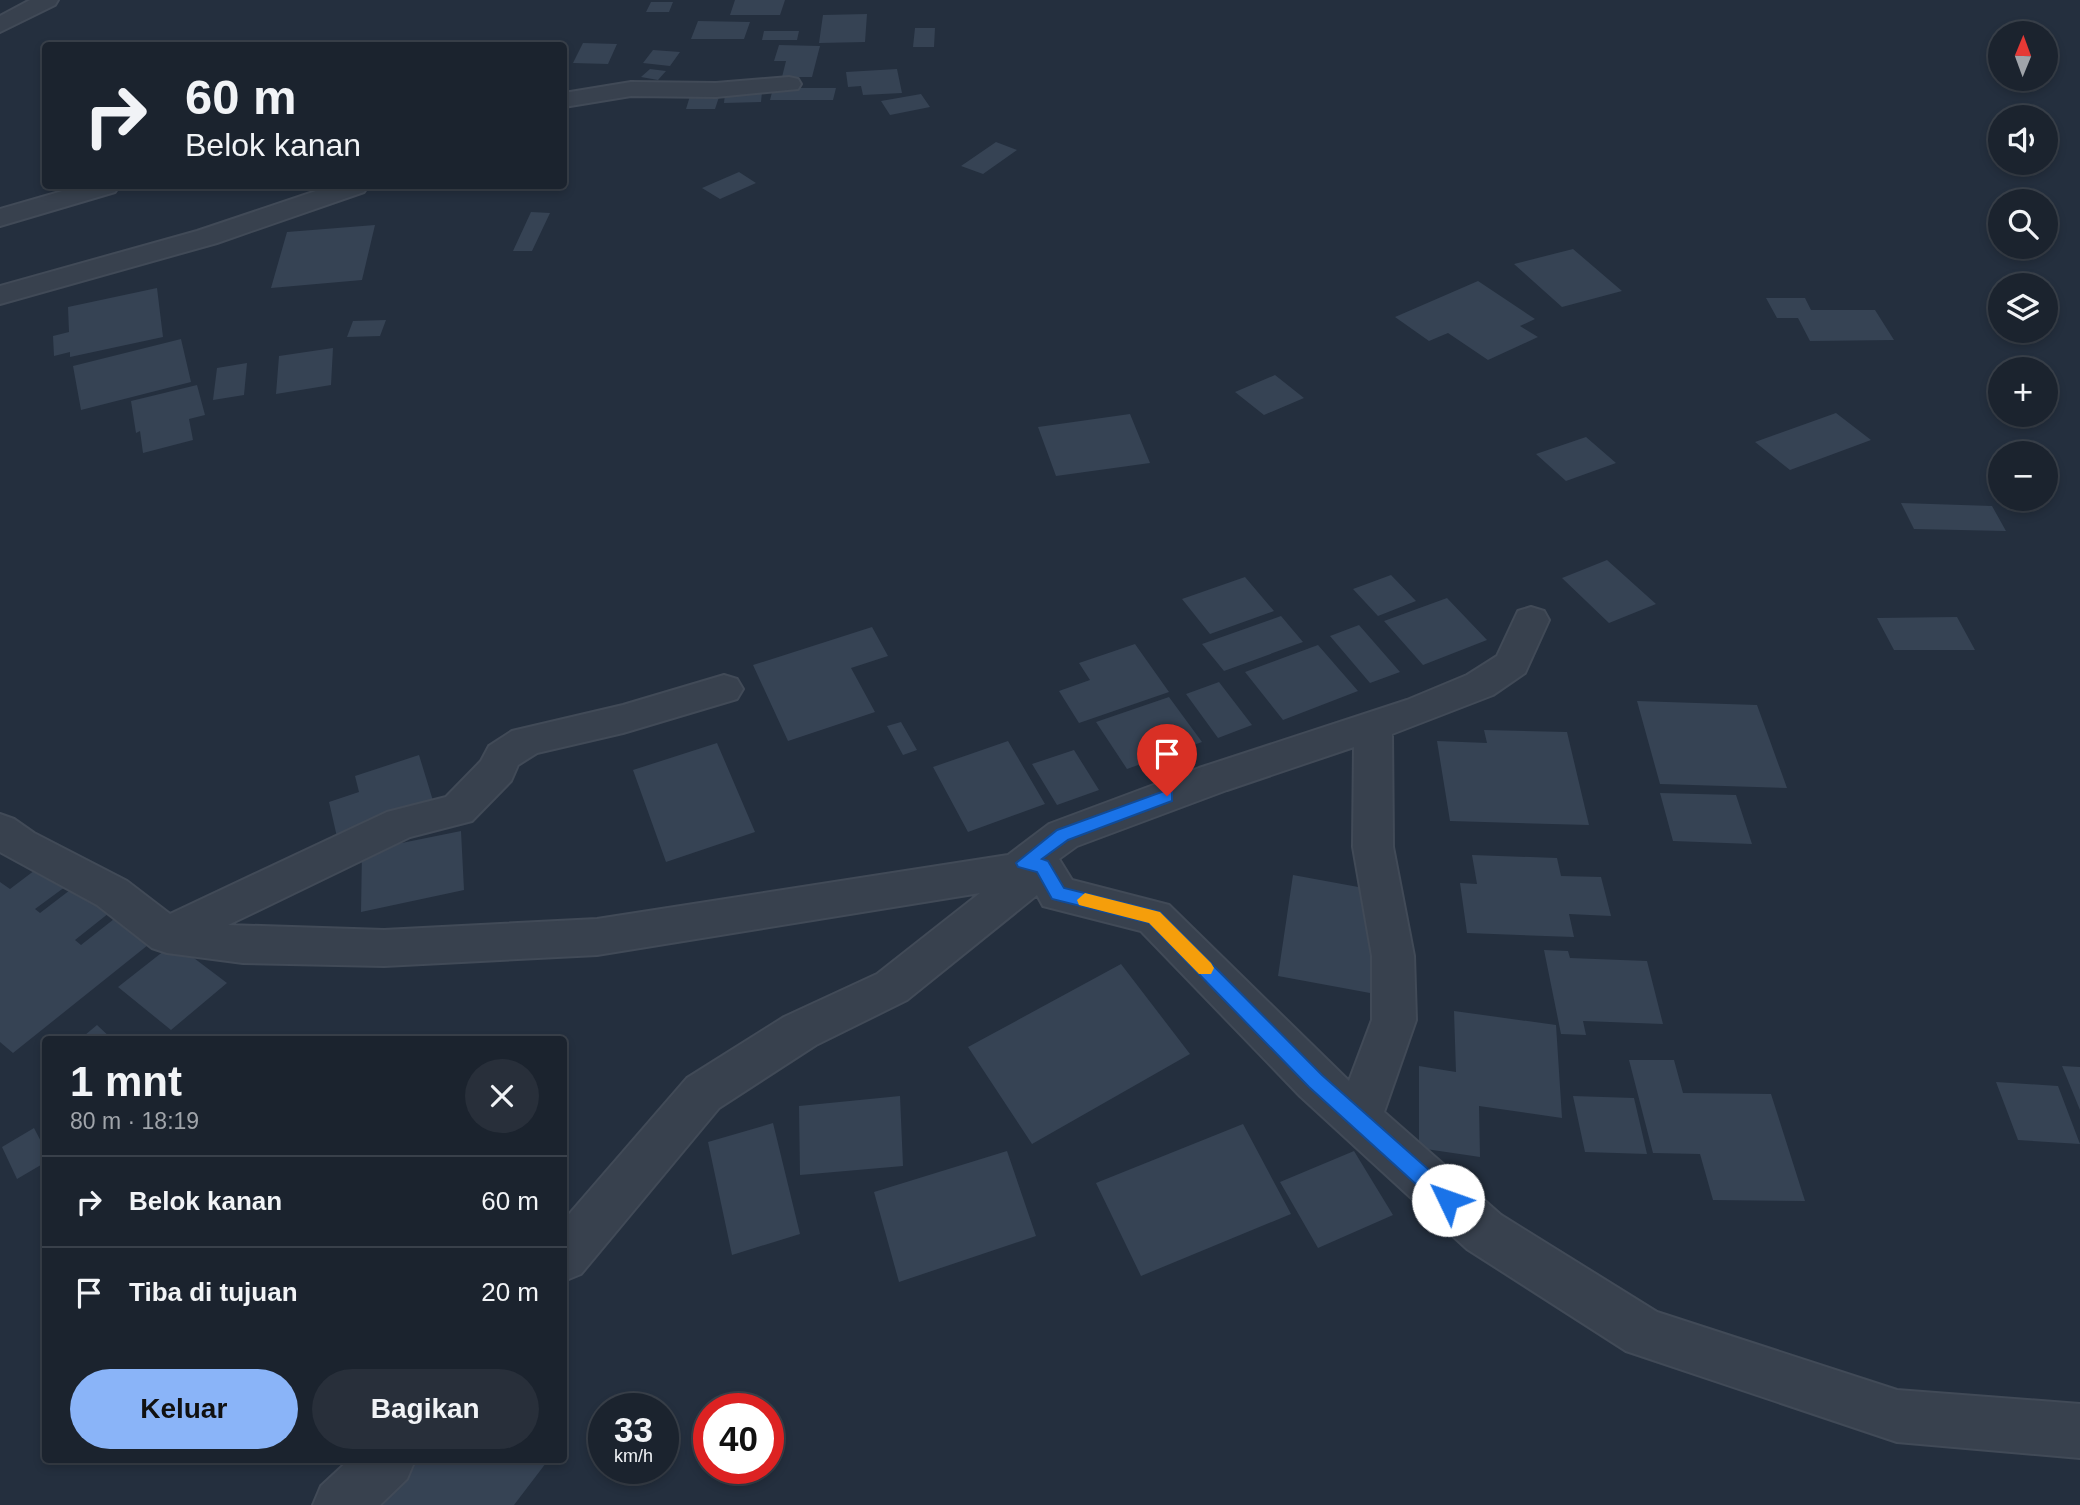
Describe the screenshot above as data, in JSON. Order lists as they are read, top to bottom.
{
  "north": "top",
  "page": {
    "map_buttons": ["+", "−"],
    "turn": ["60 m", "Belok kanan"],
    "heading": ["1 mnt", "80 m · 18:19"],
    "list": [
      {
        "name": "Belok kanan",
        "value": "60 m"
      },
      {
        "name": "Tiba di tujuan",
        "value": "20 m"
      }
    ],
    "buttons": ["Keluar", "Bagikan"],
    "speed": "33 km/h",
    "limit": "40"
  }
}
